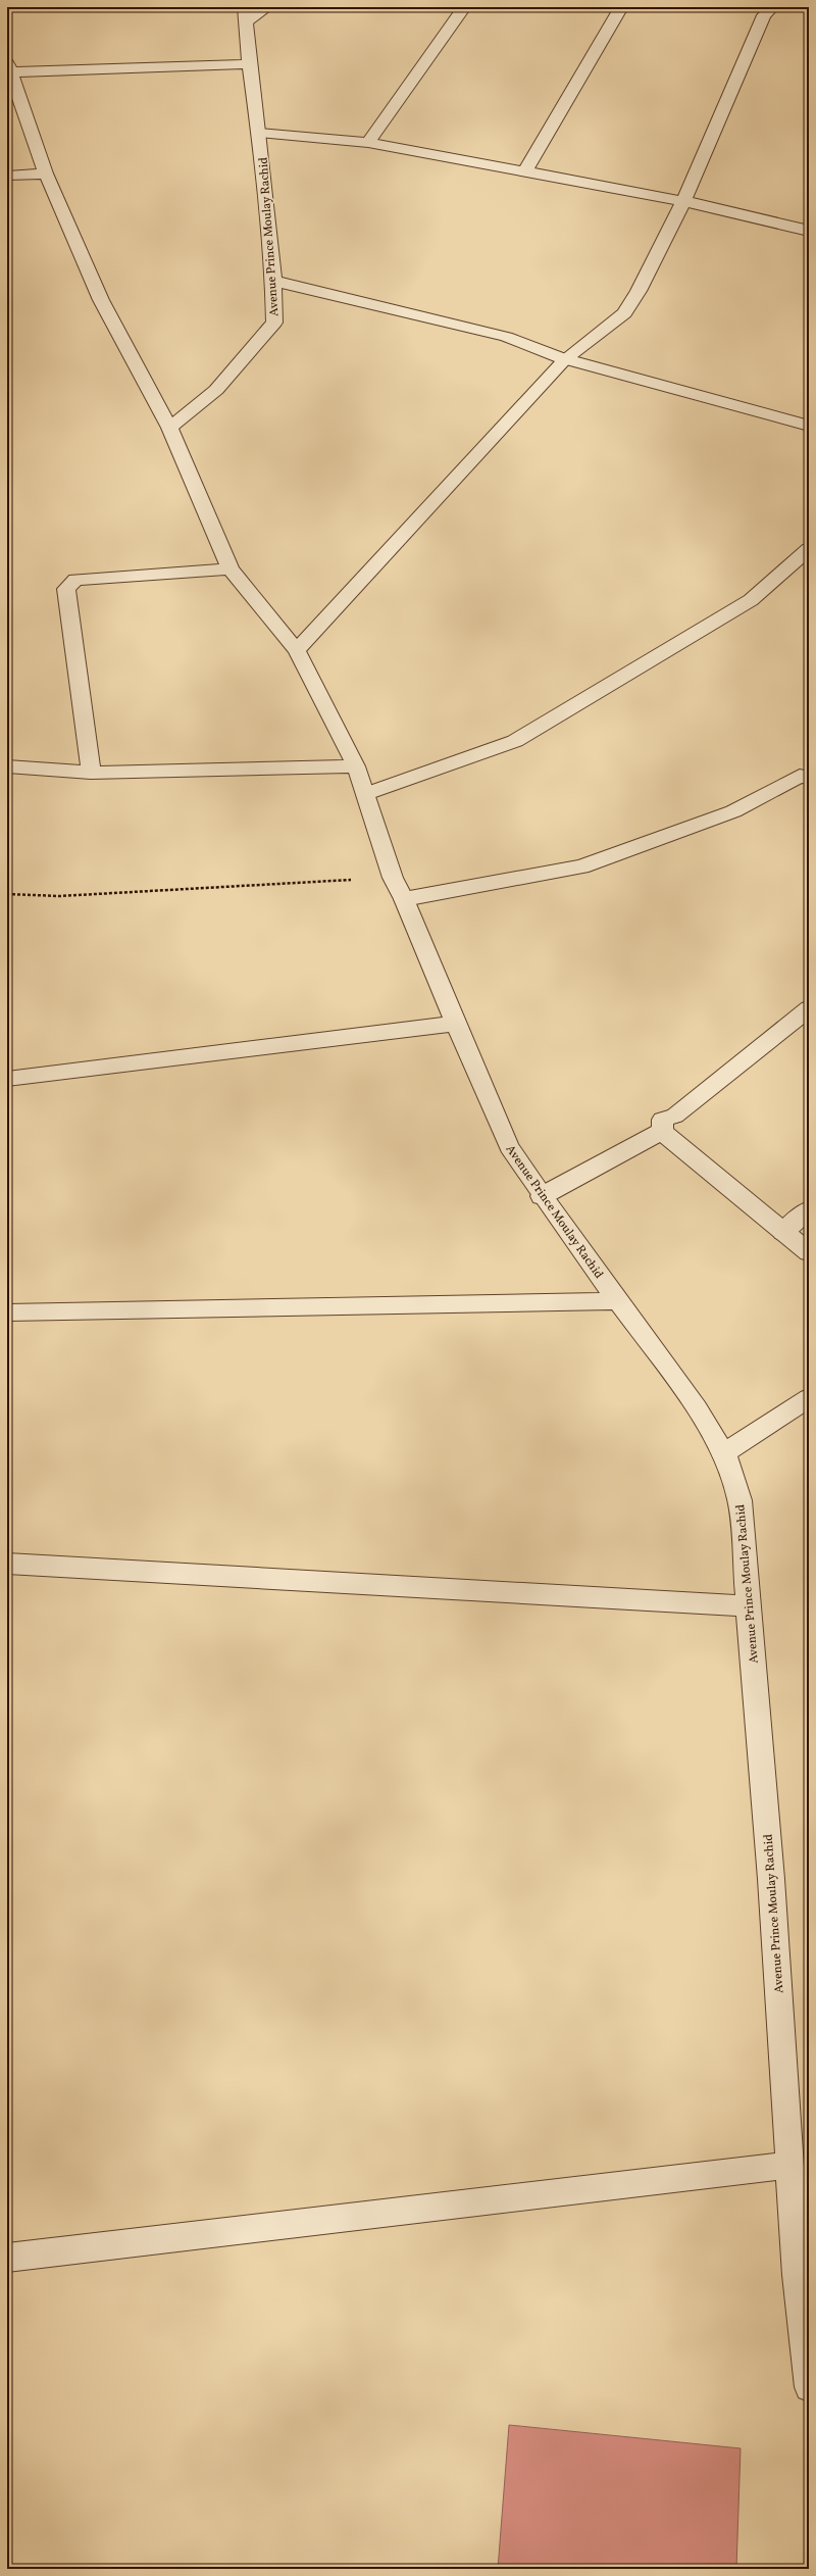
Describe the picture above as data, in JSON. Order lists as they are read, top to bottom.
{
  "streets": {
    "street": ["Avenue Prince Moulay Rachid"]
  }
}
